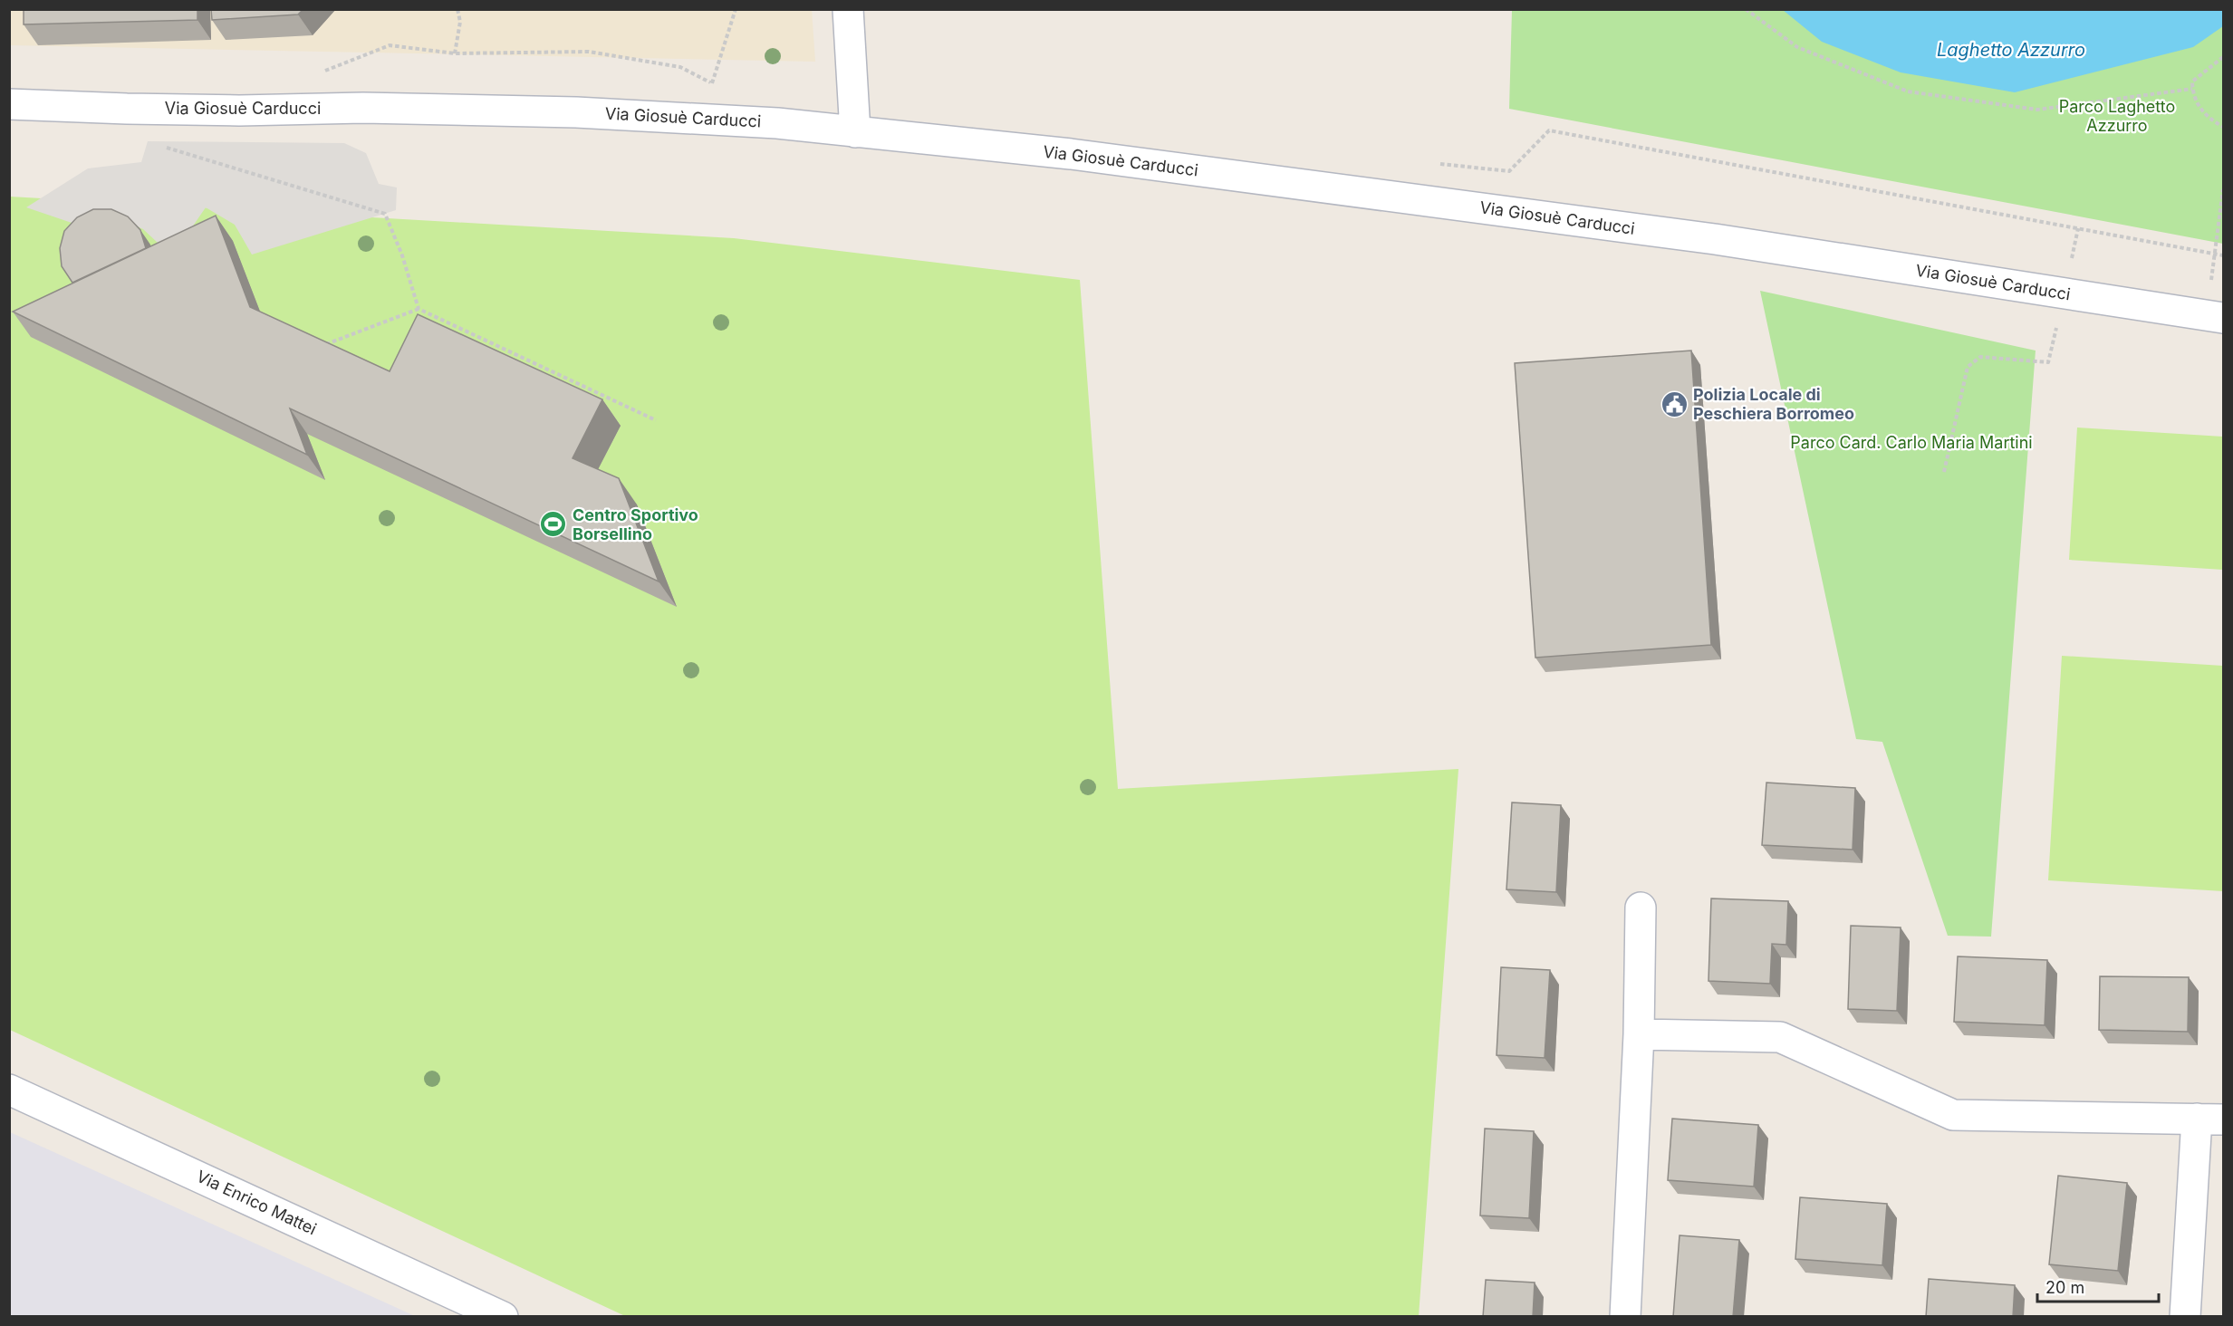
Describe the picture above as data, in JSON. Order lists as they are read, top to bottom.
{
  "streets": {
    "street": ["Via Giosuè Carducci", "Via Enrico Mattei"]
  },
  "water": ["Laghetto Azzurro"],
  "parks": ["Parco Laghetto Azzurro", "Parco Card. Carlo Maria Martini"],
  "places": {
    "public building": ["Polizia Locale di Peschiera Borromeo"],
    "sports": ["Centro Sportivo Borsellino"]
  },
  "scale_bar": "20 m"
}
